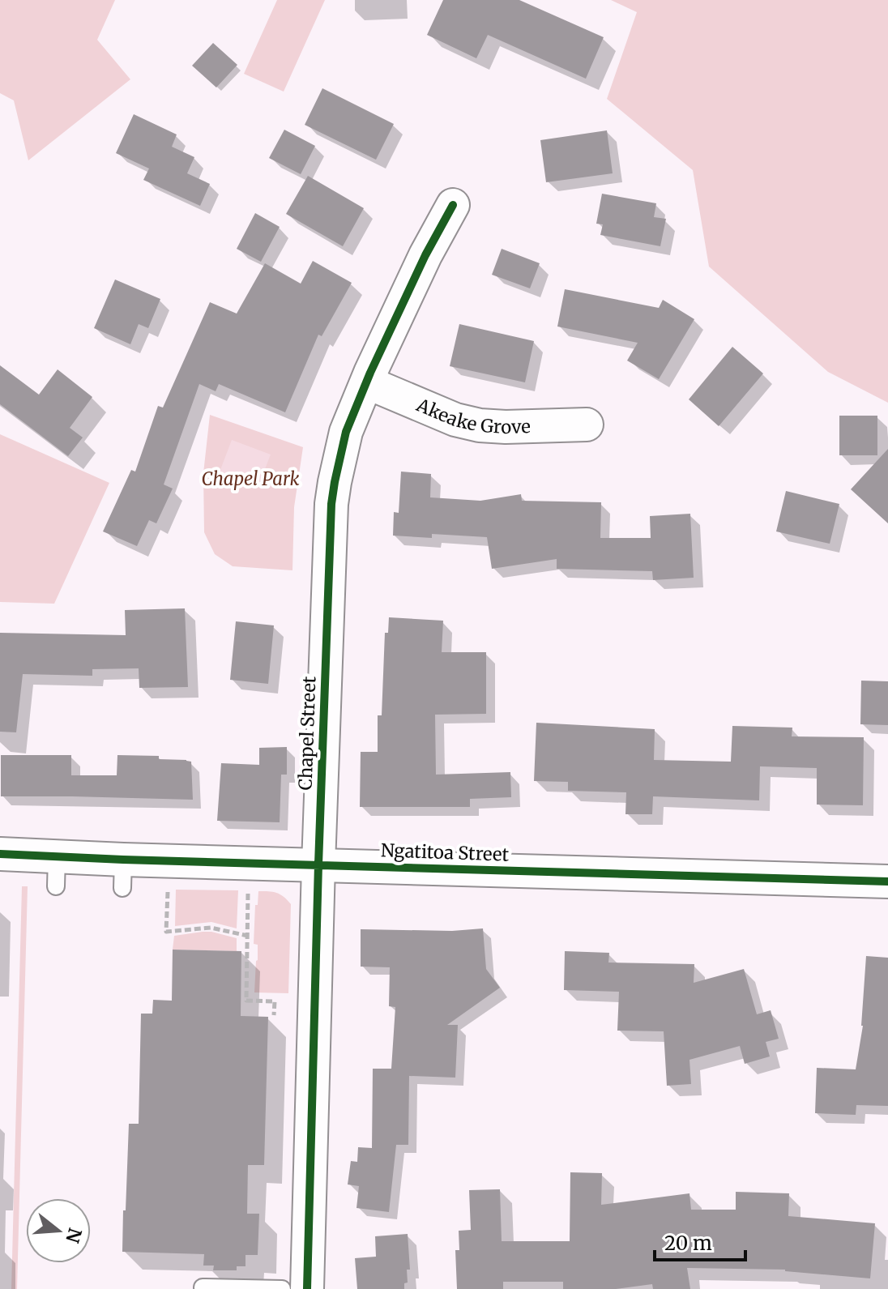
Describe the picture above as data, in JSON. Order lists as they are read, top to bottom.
{
  "streets": {
    "street": ["Akeake Grove", "Chapel Street", "Ngatitoa Street"]
  },
  "crossings": [
    ["Akeake Grove", "Chapel Street"],
    ["Chapel Street", "Ngatitoa Street"]
  ],
  "parks": ["Chapel Park"],
  "scale_bar": "20 m",
  "north": "right"
}
